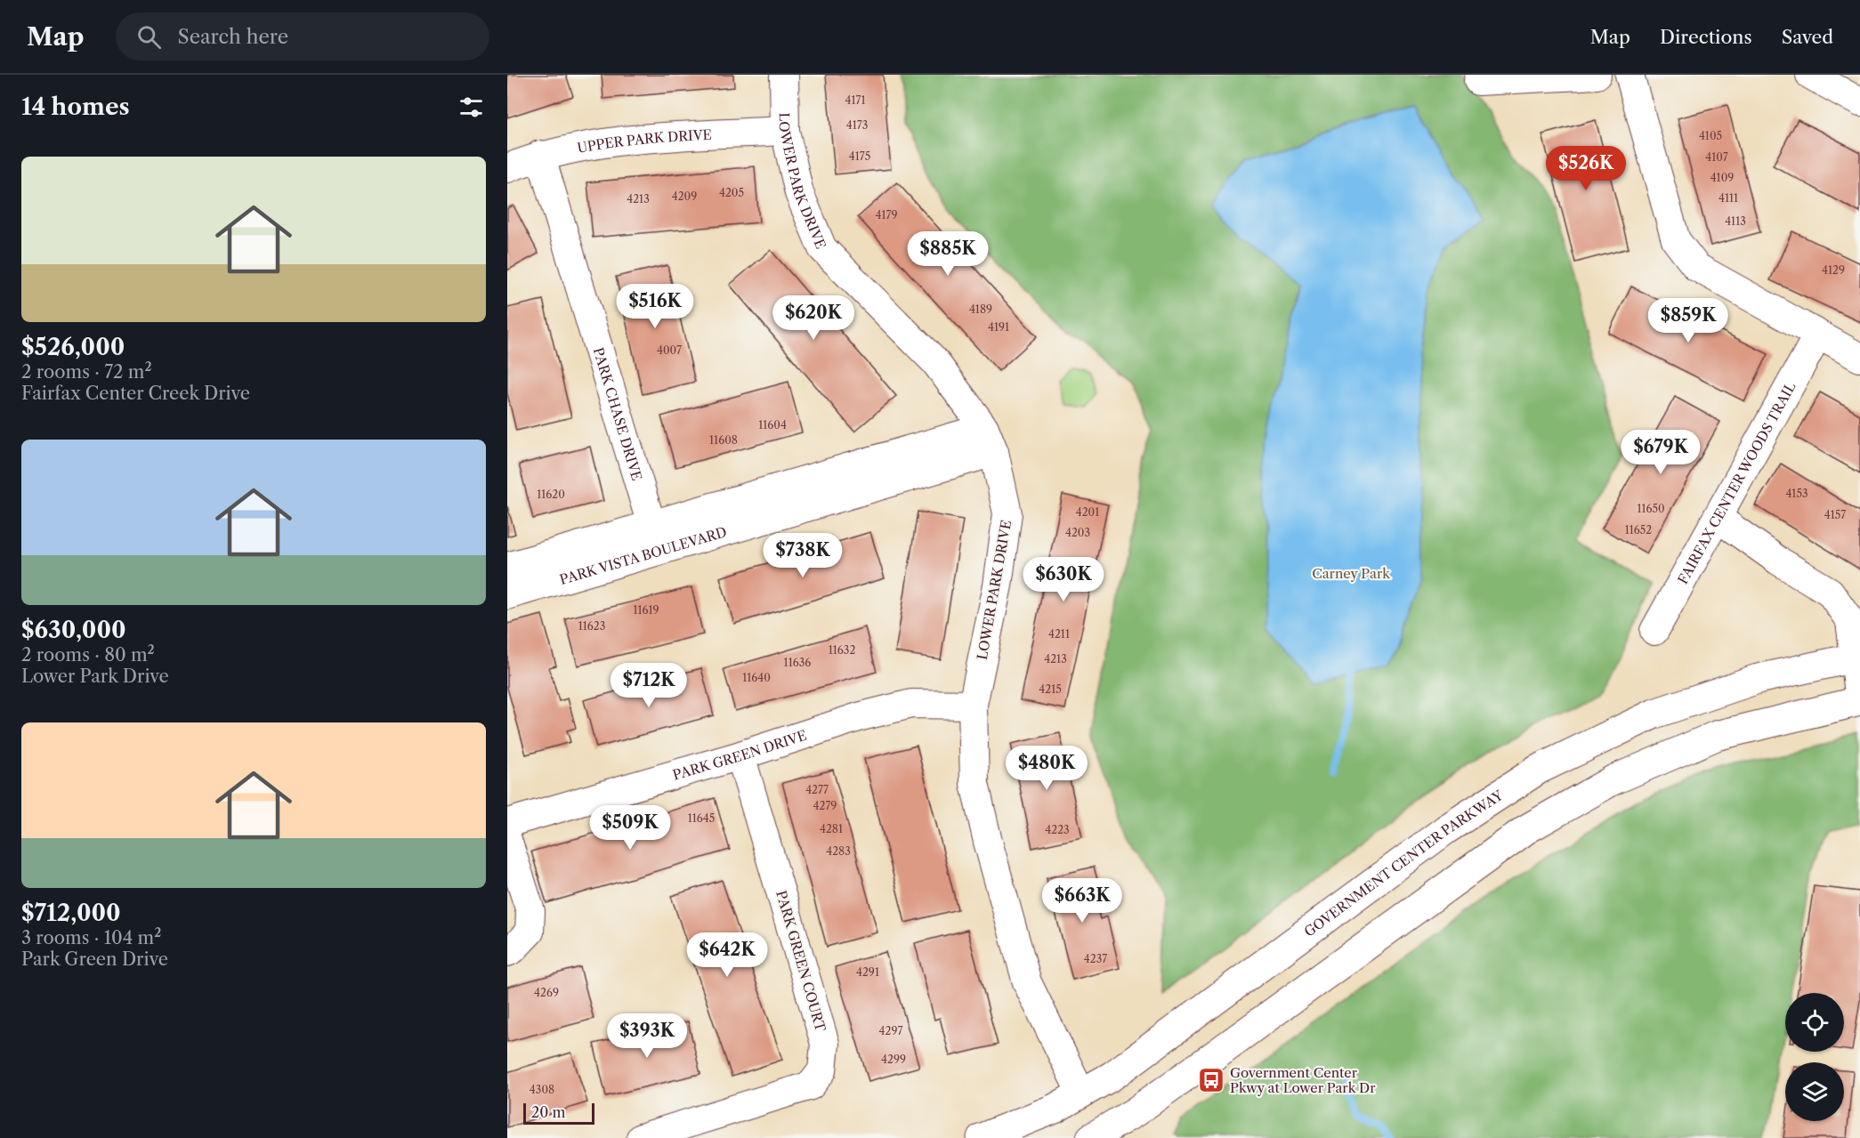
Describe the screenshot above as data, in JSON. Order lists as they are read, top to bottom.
{
  "streets": {
    "street": [
      "UPPER PARK DRIVE",
      "LOWER PARK DRIVE",
      "PARK CHASE DRIVE",
      "FAIRFAX CENTER WOODS TRAIL",
      "PARK VISTA BOULEVARD",
      "PARK GREEN DRIVE",
      "GOVERNMENT CENTER PARKWAY",
      "PARK GREEN COURT"
    ]
  },
  "crossings": [
    ["UPPER PARK DRIVE", "LOWER PARK DRIVE"],
    ["UPPER PARK DRIVE", "PARK CHASE DRIVE"],
    ["LOWER PARK DRIVE", "PARK VISTA BOULEVARD"],
    ["LOWER PARK DRIVE", "PARK GREEN DRIVE"],
    ["LOWER PARK DRIVE", "GOVERNMENT CENTER PARKWAY"],
    ["PARK CHASE DRIVE", "PARK VISTA BOULEVARD"],
    ["PARK GREEN DRIVE", "PARK GREEN COURT"]
  ],
  "parks": ["Carney Park"],
  "places": {
    "bus stop": ["Government Center Pkwy at Lower Park Dr"]
  },
  "house_numbers": [
    "4171",
    "4173",
    "4105",
    "4175",
    "4107",
    "4109",
    "4205",
    "4209",
    "4111",
    "4213",
    "4179",
    "4113",
    "4129",
    "4189",
    "4191",
    "4007",
    "11604",
    "11608",
    "4153",
    "11620",
    "11650",
    "4201",
    "4157",
    "11652",
    "4203",
    "11619",
    "11623",
    "4211",
    "11632",
    "4213",
    "11636",
    "11640",
    "4215",
    "4277",
    "4279",
    "11645",
    "4281",
    "4223",
    "4283",
    "4237",
    "4291",
    "4269",
    "4297",
    "4299",
    "4308"
  ],
  "scale_bar": "20 m",
  "page": {
    "header": "Map",
    "search": "Search here",
    "nav": ["Map", "Directions", "Saved"],
    "heading": "14 homes",
    "list": [
      {
        "name": "$526,000",
        "note": "2 rooms · 72 m² · Fairfax Center Creek Drive"
      },
      {
        "name": "$630,000",
        "note": "2 rooms · 80 m² · Lower Park Drive"
      },
      {
        "name": "$712,000",
        "note": "3 rooms · 104 m² · Park Green Drive"
      }
    ],
    "price": [
      "$526K",
      "$885K",
      "$516K",
      "$620K",
      "$859K",
      "$679K",
      "$738K",
      "$630K",
      "$712K",
      "$480K",
      "$509K",
      "$663K",
      "$642K",
      "$393K"
    ],
    "scale": "20 m"
  }
}
